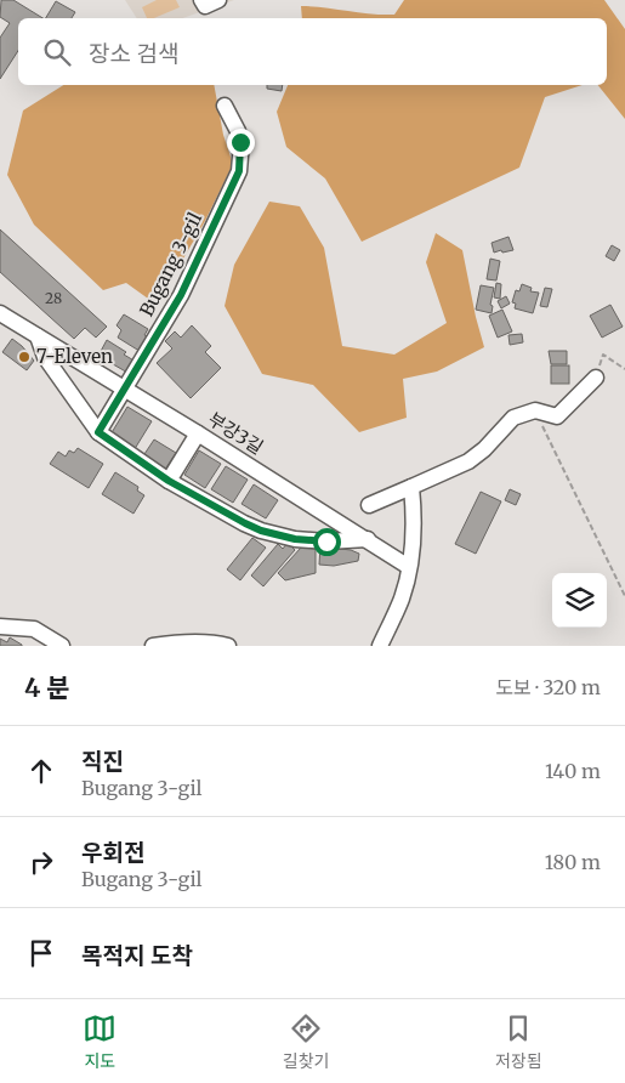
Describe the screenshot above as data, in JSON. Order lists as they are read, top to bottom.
{
  "streets": {
    "street": ["Bugang 3-gil", "부강3길"]
  },
  "crossings": [
    ["Bugang 3-gil", "부강3길"]
  ],
  "places": ["7-Eleven"],
  "house_numbers": ["28"],
  "page": {
    "search": "장소 검색",
    "heading": ["4 분", "도보 · 320 m"],
    "list": [
      ["직진", "Bugang 3-gil", "140 m"],
      ["우회전", "Bugang 3-gil", "180 m"],
      "목적지 도착"
    ],
    "nav": ["지도", "길찾기", "저장됨"]
  }
}
